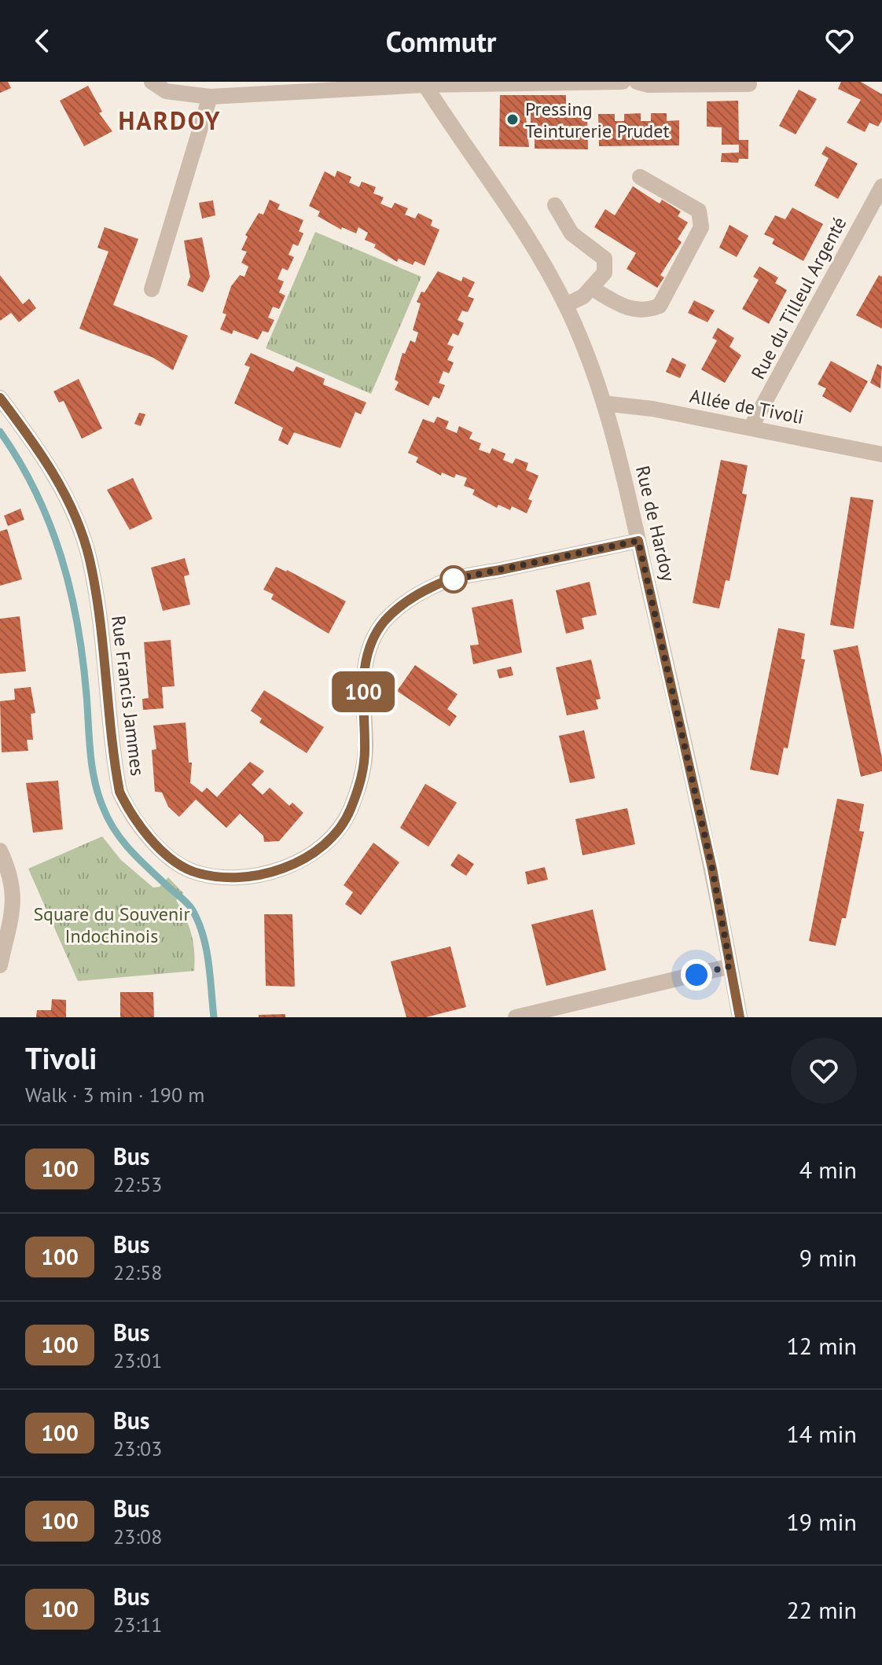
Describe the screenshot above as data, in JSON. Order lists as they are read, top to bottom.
{
  "streets": {
    "street": [
      "Rue du Tilleul Argenté",
      "Allée de Tivoli",
      "Rue de Hardoy",
      "Rue Francis Jammes"
    ]
  },
  "crossings": [
    ["Rue du Tilleul Argenté", "Allée de Tivoli"],
    ["Allée de Tivoli", "Rue de Hardoy"],
    ["Rue de Hardoy", "Rue Francis Jammes"]
  ],
  "districts": ["HARDOY"],
  "parks": ["Square du Souvenir Indochinois"],
  "places": ["Pressing Teinturerie Prudet"],
  "lines": ["bus line 100"],
  "page": {
    "header": "Commutr",
    "on_map": "100",
    "heading": ["Tivoli", "Walk · 3 min · 190 m"],
    "list": [
      {
        "mark": "100",
        "name": "Bus",
        "note": "22:53",
        "value": "4 min"
      },
      {
        "mark": "100",
        "name": "Bus",
        "note": "22:58",
        "value": "9 min"
      },
      {
        "mark": "100",
        "name": "Bus",
        "note": "23:01",
        "value": "12 min"
      },
      {
        "mark": "100",
        "name": "Bus",
        "note": "23:03",
        "value": "14 min"
      },
      {
        "mark": "100",
        "name": "Bus",
        "note": "23:08",
        "value": "19 min"
      },
      {
        "mark": "100",
        "name": "Bus",
        "note": "23:11",
        "value": "22 min"
      }
    ]
  }
}
